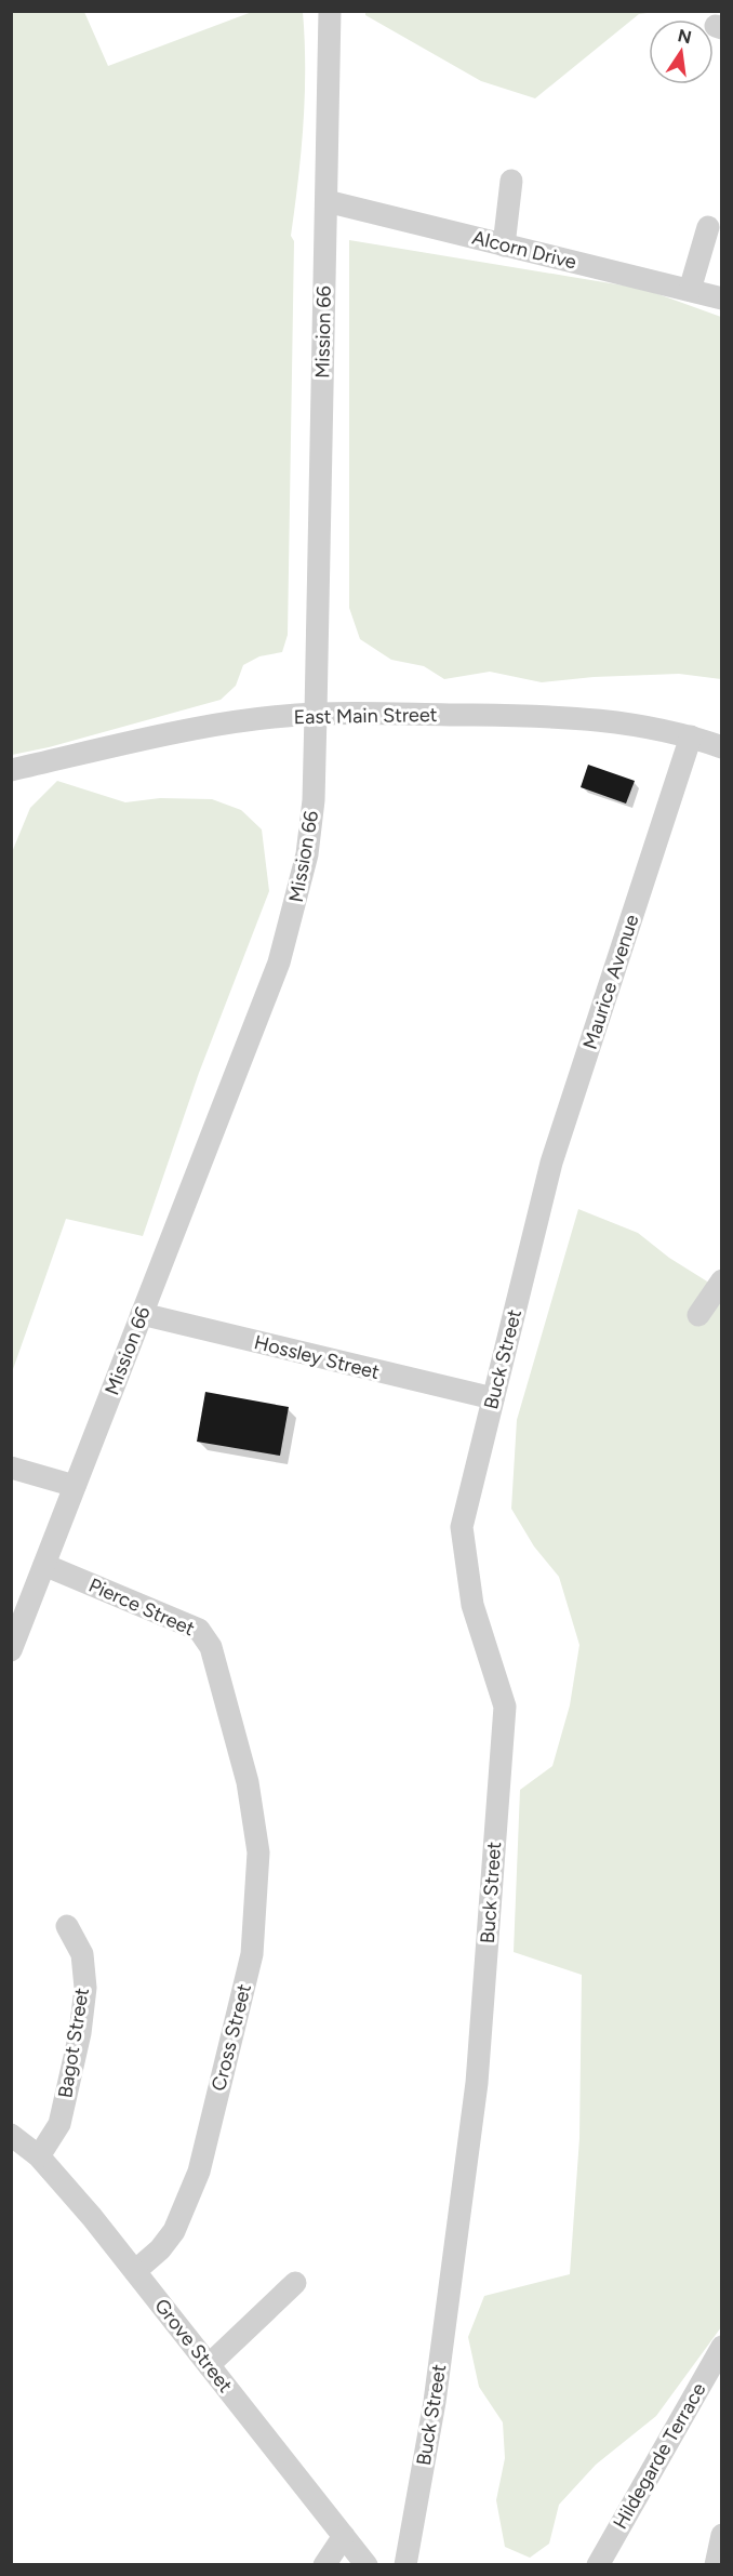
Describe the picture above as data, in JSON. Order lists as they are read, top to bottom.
{
  "streets": {
    "street": [
      "Alcorn Drive",
      "Mission 66",
      "East Main Street",
      "Maurice Avenue",
      "Hossley Street",
      "Buck Street",
      "Pierce Street",
      "Cross Street",
      "Bagot Street",
      "Grove Street",
      "Hildegarde Terrace"
    ]
  },
  "crossings": [
    ["Alcorn Drive", "Mission 66"],
    ["Mission 66", "East Main Street"],
    ["Mission 66", "Hossley Street"],
    ["Mission 66", "Pierce Street"],
    ["East Main Street", "Maurice Avenue"],
    ["Maurice Avenue", "Buck Street"],
    ["Hossley Street", "Buck Street"],
    ["Pierce Street", "Cross Street"],
    ["Cross Street", "Grove Street"],
    ["Bagot Street", "Grove Street"]
  ],
  "north": "top"
}
